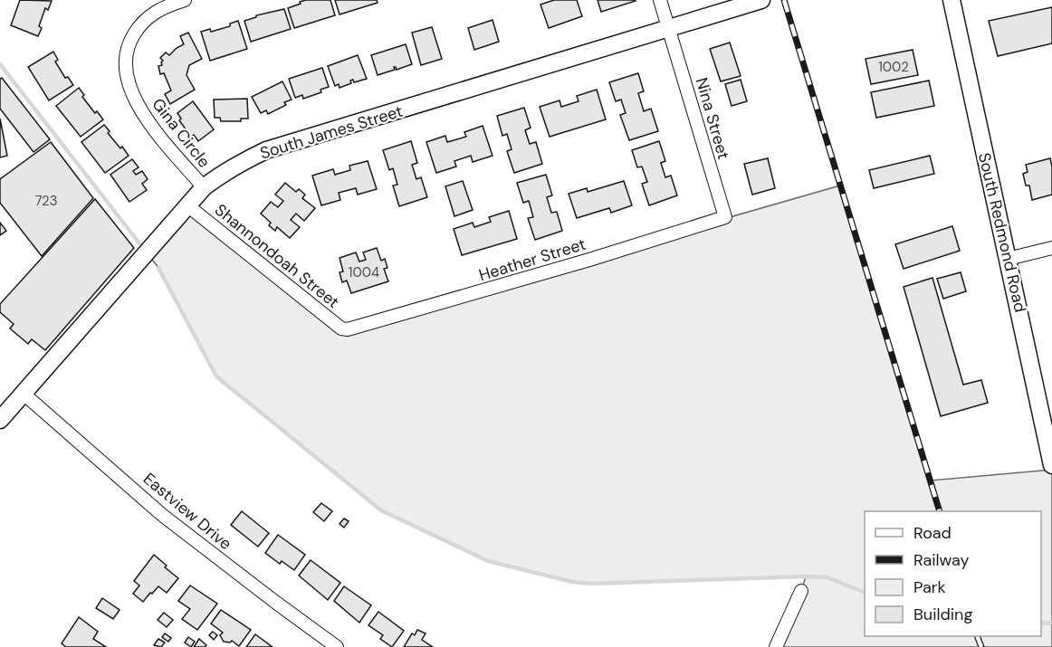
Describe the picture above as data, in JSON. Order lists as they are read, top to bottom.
{
  "streets": {
    "street": [
      "Nina Street",
      "South James Street",
      "Gina Circle",
      "South Redmond Road",
      "Shannondoah Street",
      "Heather Street",
      "Eastview Drive"
    ]
  },
  "crossings": [
    ["Nina Street", "South James Street"],
    ["Nina Street", "Heather Street"],
    ["South James Street", "Gina Circle"],
    ["South James Street", "Shannondoah Street"],
    ["South James Street", "Eastview Drive"],
    ["Shannondoah Street", "Heather Street"]
  ],
  "house_numbers": ["1002", "723", "1004"],
  "legend": [
    "Road",
    "Railway",
    "Park",
    "Building"
  ]
}
